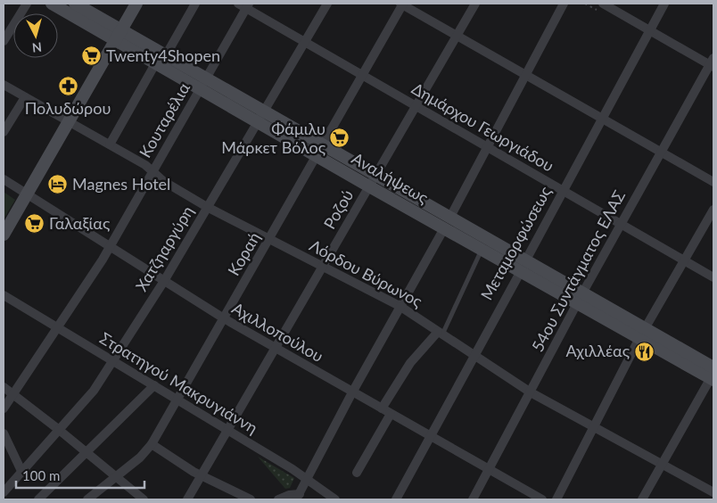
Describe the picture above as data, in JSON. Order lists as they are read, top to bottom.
{
  "streets": {
    "main road": ["Αναλήψεως"],
    "street": [
      "Κουταρέλια",
      "Δημάρχου Γεωργιάδου",
      "Ροζού",
      "Μεταμορφώσεως",
      "Χατζηαργύρη",
      "Κοραή",
      "54ου Συντάγματος ΕΛΑΣ",
      "Λόρδου Βύρωνος",
      "Αχιλλοπούλου",
      "Στρατηγού Μακρυγιάννη"
    ]
  },
  "crossings": [
    ["Κουταρέλια", "Δημάρχου Γεωργιάδου"],
    ["Κουταρέλια", "Αναλήψεως"],
    ["Κουταρέλια", "Λόρδου Βύρωνος"],
    ["Κουταρέλια", "Αχιλλοπούλου"],
    ["Κουταρέλια", "Στρατηγού Μακρυγιάννη"],
    ["Δημάρχου Γεωργιάδου", "Ροζού"],
    ["Δημάρχου Γεωργιάδου", "Μεταμορφώσεως"],
    ["Δημάρχου Γεωργιάδου", "Χατζηαργύρη"],
    ["Δημάρχου Γεωργιάδου", "Κοραή"],
    ["Δημάρχου Γεωργιάδου", "54ου Συντάγματος ΕΛΑΣ"],
    ["Αναλήψεως", "Ροζού"],
    ["Αναλήψεως", "Μεταμορφώσεως"],
    ["Αναλήψεως", "Χατζηαργύρη"],
    ["Αναλήψεως", "Κοραή"],
    ["Αναλήψεως", "54ου Συντάγματος ΕΛΑΣ"],
    ["Ροζού", "Λόρδου Βύρωνος"],
    ["Ροζού", "Αχιλλοπούλου"],
    ["Ροζού", "Στρατηγού Μακρυγιάννη"],
    ["Μεταμορφώσεως", "Λόρδου Βύρωνος"],
    ["Μεταμορφώσεως", "Αχιλλοπούλου"],
    ["Χατζηαργύρη", "Λόρδου Βύρωνος"],
    ["Χατζηαργύρη", "Αχιλλοπούλου"],
    ["Χατζηαργύρη", "Στρατηγού Μακρυγιάννη"],
    ["Κοραή", "Λόρδου Βύρωνος"],
    ["Κοραή", "Αχιλλοπούλου"],
    ["Κοραή", "Στρατηγού Μακρυγιάννη"],
    ["54ου Συντάγματος ΕΛΑΣ", "Λόρδου Βύρωνος"],
    ["54ου Συντάγματος ΕΛΑΣ", "Αχιλλοπούλου"]
  ],
  "places": {
    "supermarket": ["Twenty4Shopen", "Φάμιλυ Μάρκετ Βόλος", "Γαλαξίας"],
    "pharmacy": ["Πολυδώρου"],
    "hotel": ["Magnes Hotel"],
    "restaurant": ["Αχιλλέας"]
  },
  "scale_bar": "100 m",
  "north": "bottom"
}
